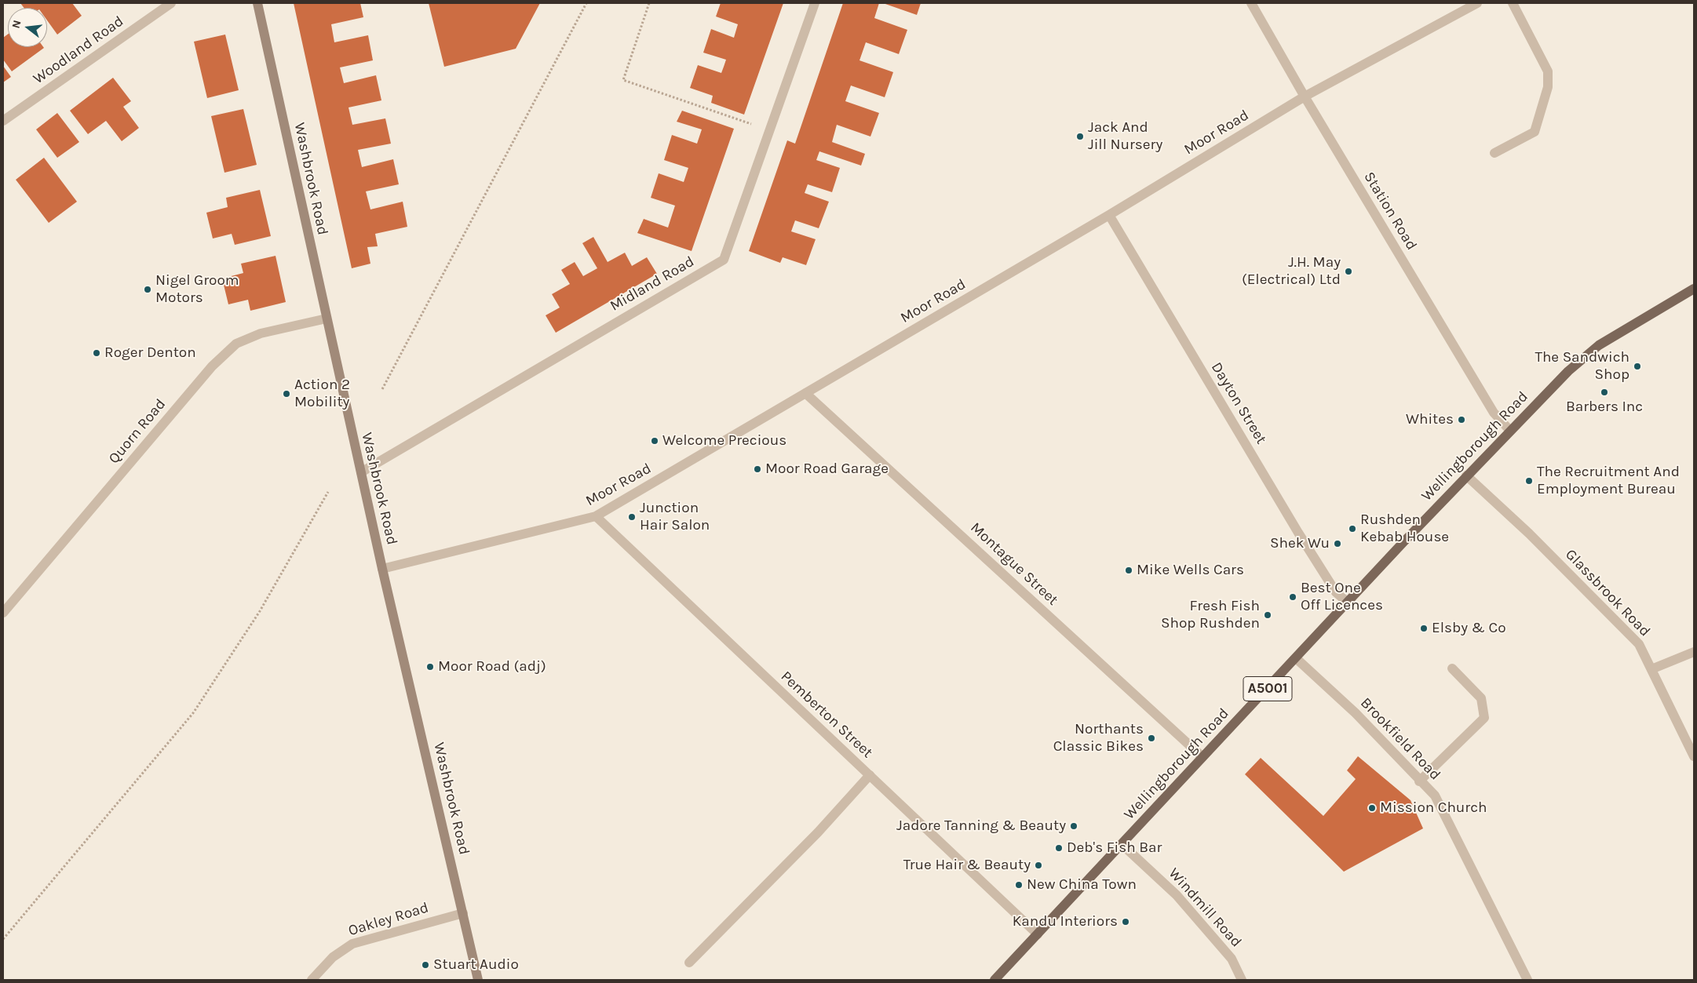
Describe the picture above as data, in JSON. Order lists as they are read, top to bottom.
{
  "streets": {
    "main road": ["Washbrook Road", "Wellingborough Road", "A5001"],
    "street": [
      "Woodland Road",
      "Moor Road",
      "Station Road",
      "Midland Road",
      "Dayton Street",
      "Quorn Road",
      "Montague Street",
      "Glassbrook Road",
      "Pemberton Street",
      "Brookfield Road",
      "Windmill Road",
      "Oakley Road"
    ]
  },
  "crossings": [
    ["Moor Road", "Washbrook Road"],
    ["Moor Road", "Station Road"],
    ["Moor Road", "Dayton Street"],
    ["Moor Road", "Montague Street"],
    ["Moor Road", "Pemberton Street"],
    ["Washbrook Road", "Midland Road"],
    ["Washbrook Road", "Quorn Road"],
    ["Washbrook Road", "Oakley Road"],
    ["Station Road", "Wellingborough Road"],
    ["Dayton Street", "Wellingborough Road"],
    ["Wellingborough Road", "Montague Street"],
    ["Wellingborough Road", "Glassbrook Road"],
    ["Wellingborough Road", "Pemberton Street"],
    ["Wellingborough Road", "Brookfield Road"],
    ["Wellingborough Road", "Windmill Road"]
  ],
  "places": [
    "Jack And Jill Nursery",
    "J.H. May (Electrical) Ltd",
    "Nigel Groom Motors",
    "Roger Denton",
    "The Sandwich Shop",
    "Barbers Inc",
    "Action 2 Mobility",
    "Whites",
    "Welcome Precious",
    "Moor Road Garage",
    "The Recruitment And Employment Bureau",
    "Junction Hair Salon",
    "Rushden Kebab House",
    "Shek Wu",
    "Mike Wells Cars",
    "Best One Off Licences",
    "Fresh Fish Shop Rushden",
    "Elsby & Co",
    "Moor Road (adj)",
    "Northants Classic Bikes",
    "Mission Church",
    "Jadore Tanning & Beauty",
    "Deb's Fish Bar",
    "True Hair & Beauty",
    "New China Town",
    "Kandu Interiors",
    "Stuart Audio"
  ],
  "north": "left"
}
